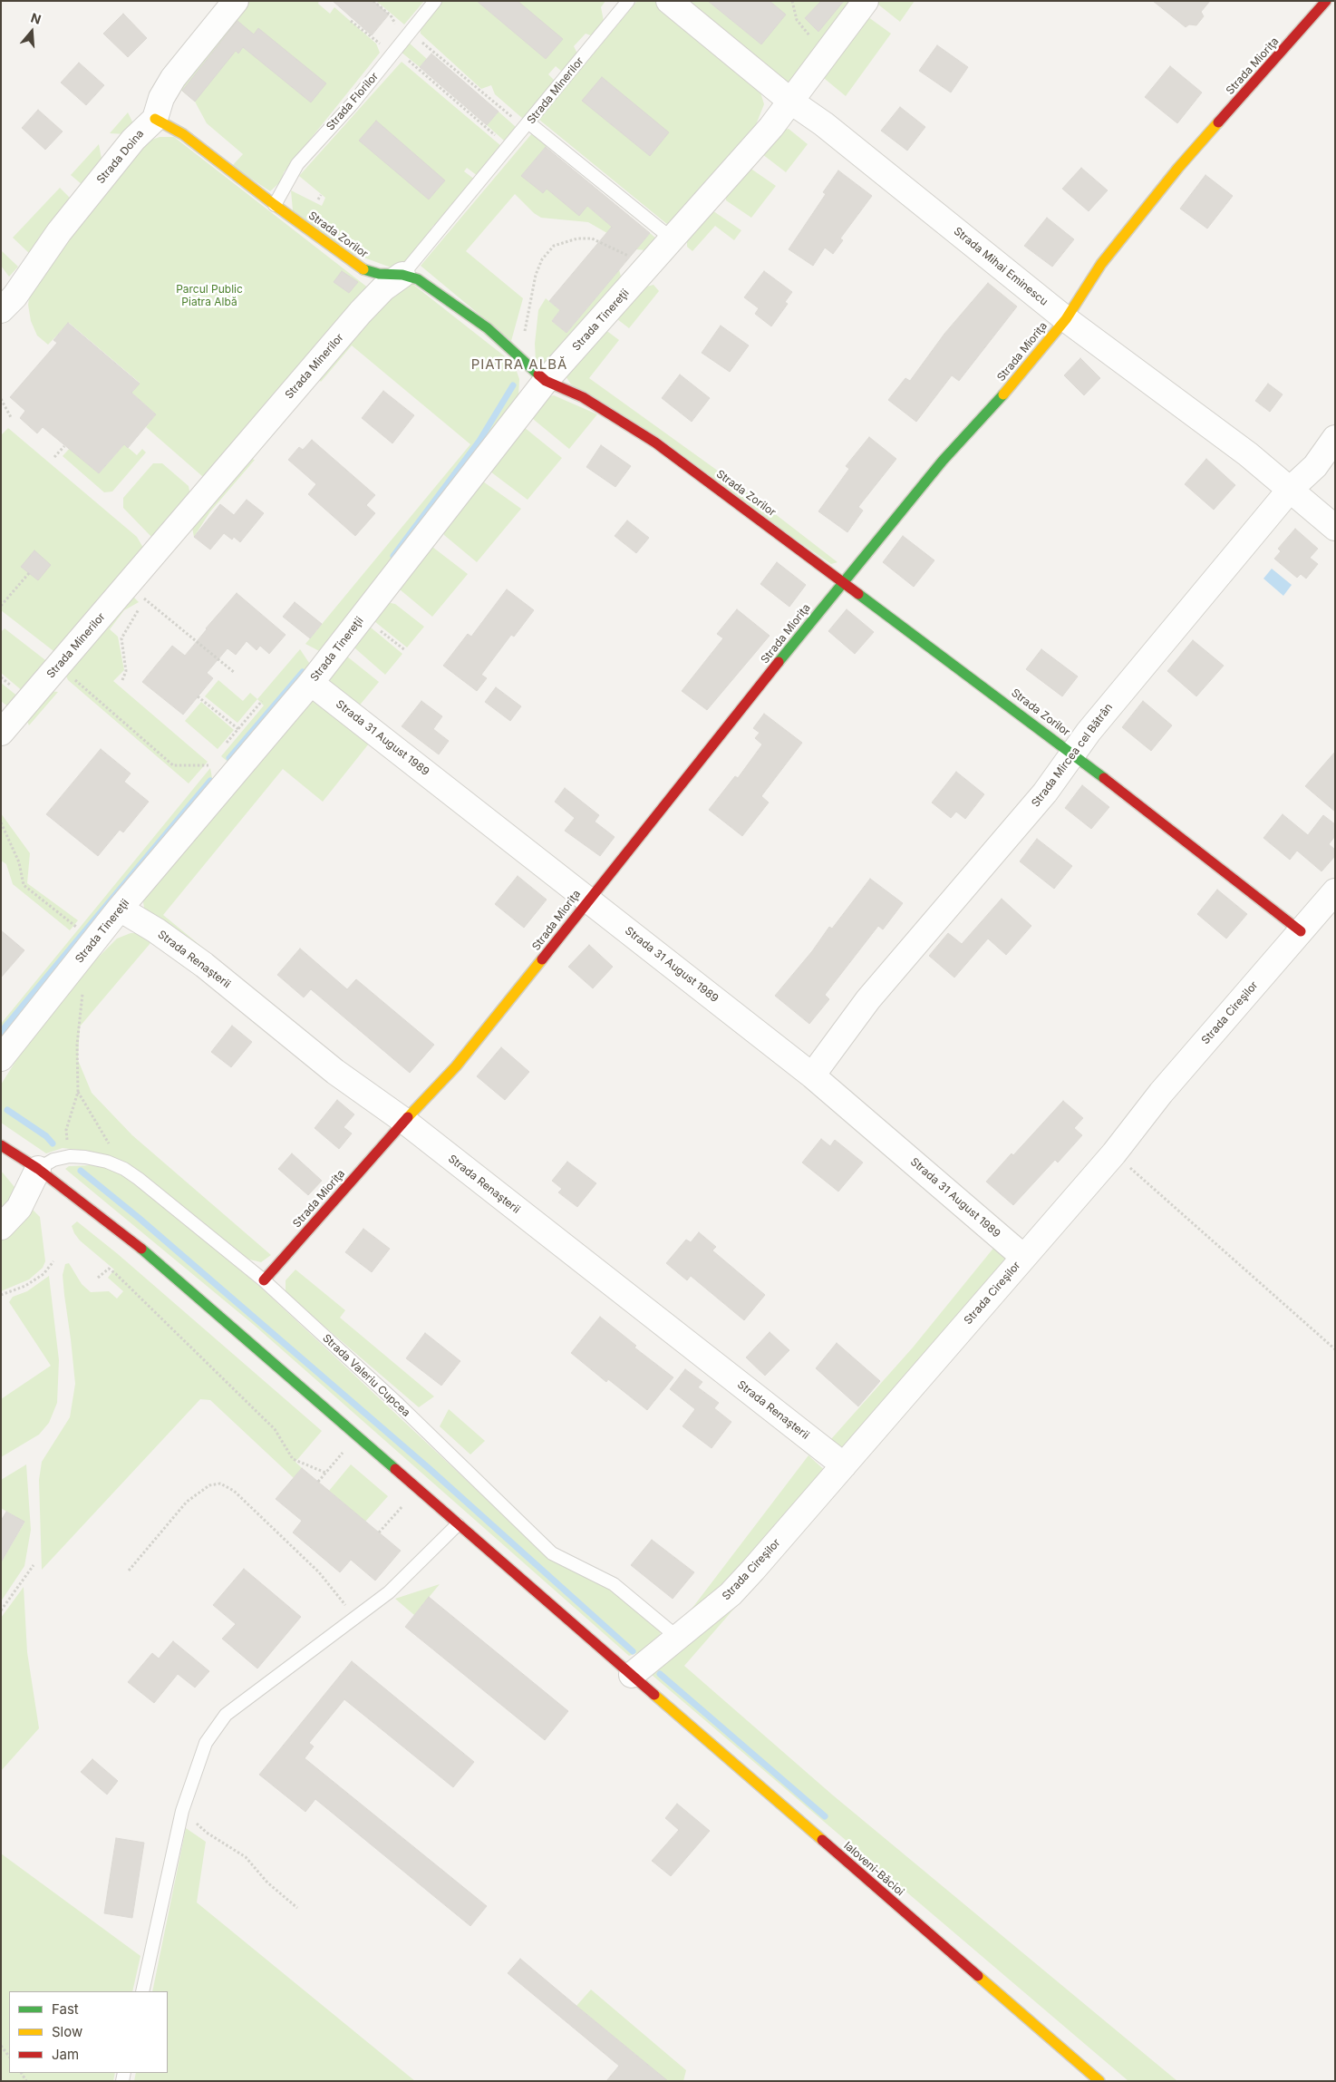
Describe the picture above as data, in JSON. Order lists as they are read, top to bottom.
{
  "streets": {
    "street": [
      "Strada Mioriţa",
      "Strada Minerilor",
      "Strada Doina",
      "Strada Zorilor",
      "Strada Mihai Eminescu",
      "Strada Tinereţii",
      "Strada 31 August 1989",
      "Strada Mircea cel Bătrân",
      "Strada Renaşterii",
      "Strada Cireşilor",
      "Ialoveni-Băcioi"
    ],
    "lane": ["Strada Florilor", "Strada Valeriu Cupcea"]
  },
  "crossings": [
    ["Strada Mioriţa", "Strada Zorilor"],
    ["Strada Mioriţa", "Strada Mihai Eminescu"],
    ["Strada Mioriţa", "Strada 31 August 1989"],
    ["Strada Mioriţa", "Strada Renaşterii"],
    ["Strada Mioriţa", "Strada Valeriu Cupcea"],
    ["Strada Minerilor", "Strada Zorilor"],
    ["Strada Florilor", "Strada Zorilor"],
    ["Strada Doina", "Strada Zorilor"],
    ["Strada Zorilor", "Strada Tinereţii"],
    ["Strada Zorilor", "Strada Mircea cel Bătrân"],
    ["Strada Zorilor", "Strada Cireşilor"],
    ["Strada Mihai Eminescu", "Strada Tinereţii"],
    ["Strada Mihai Eminescu", "Strada Mircea cel Bătrân"],
    ["Strada Tinereţii", "Strada 31 August 1989"],
    ["Strada Tinereţii", "Strada Renaşterii"],
    ["Strada 31 August 1989", "Strada Mircea cel Bătrân"],
    ["Strada 31 August 1989", "Strada Cireşilor"],
    ["Strada Renaşterii", "Strada Cireşilor"],
    ["Strada Cireşilor", "Strada Valeriu Cupcea"],
    ["Strada Cireşilor", "Ialoveni-Băcioi"]
  ],
  "districts": ["PIATRA ALBĂ"],
  "parks": ["Parcul Public Piatra Albă"],
  "legend": ["Fast", "Slow", "Jam"],
  "north": "top"
}
